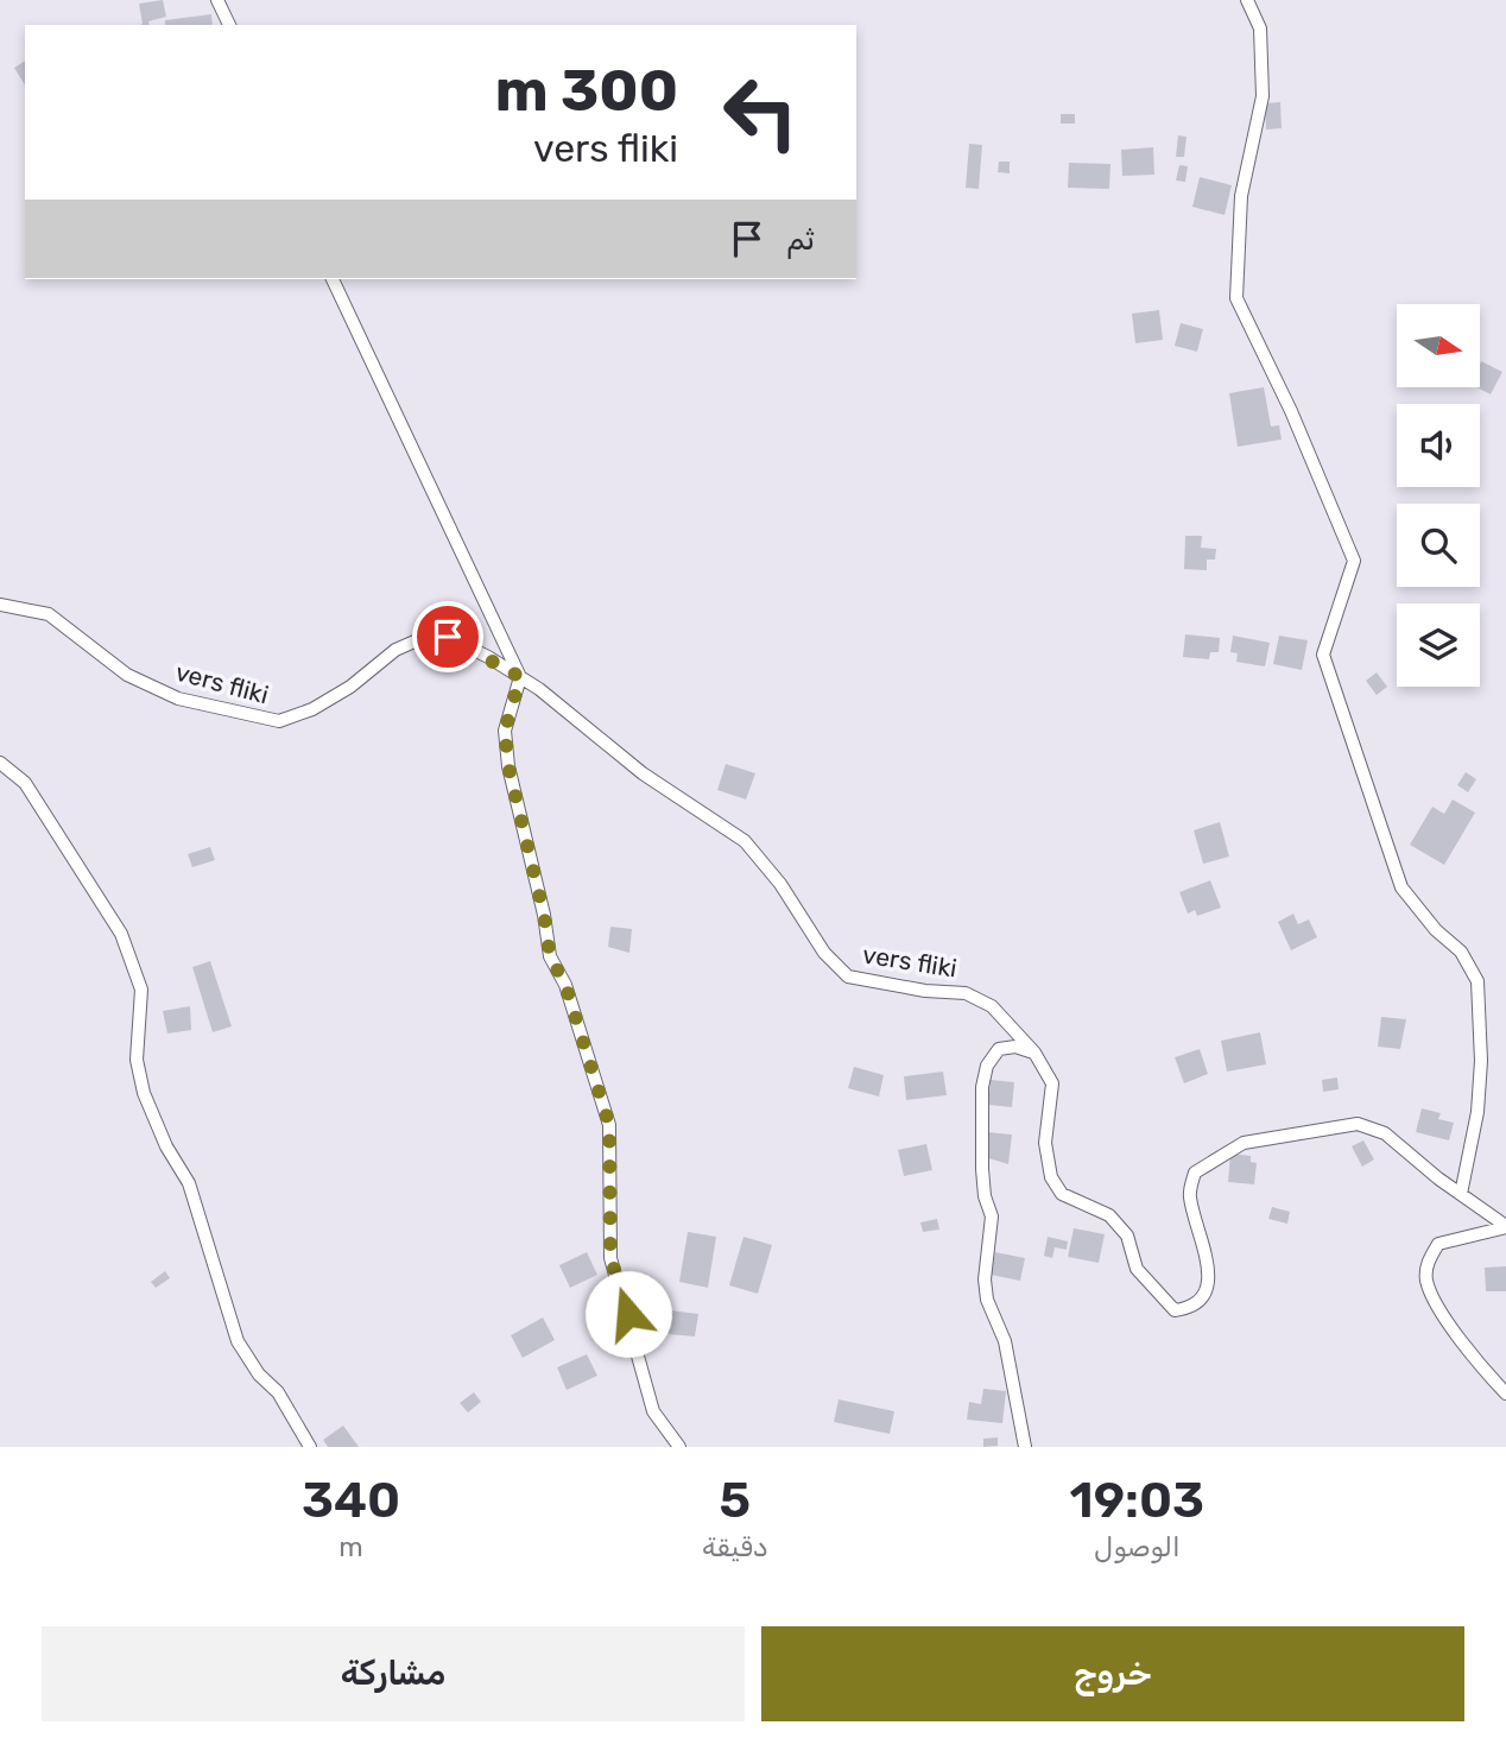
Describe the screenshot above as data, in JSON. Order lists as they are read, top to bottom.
{
  "streets": {
    "street": ["vers fliki"]
  },
  "north": "right",
  "page": {
    "turn": ["300 m", "vers fliki"],
    "then": "ثم",
    "eta": [
      "19:03",
      "الوصول",
      "5",
      "دقيقة",
      "340",
      "m"
    ],
    "buttons": ["خروج", "مشاركة"]
  }
}
